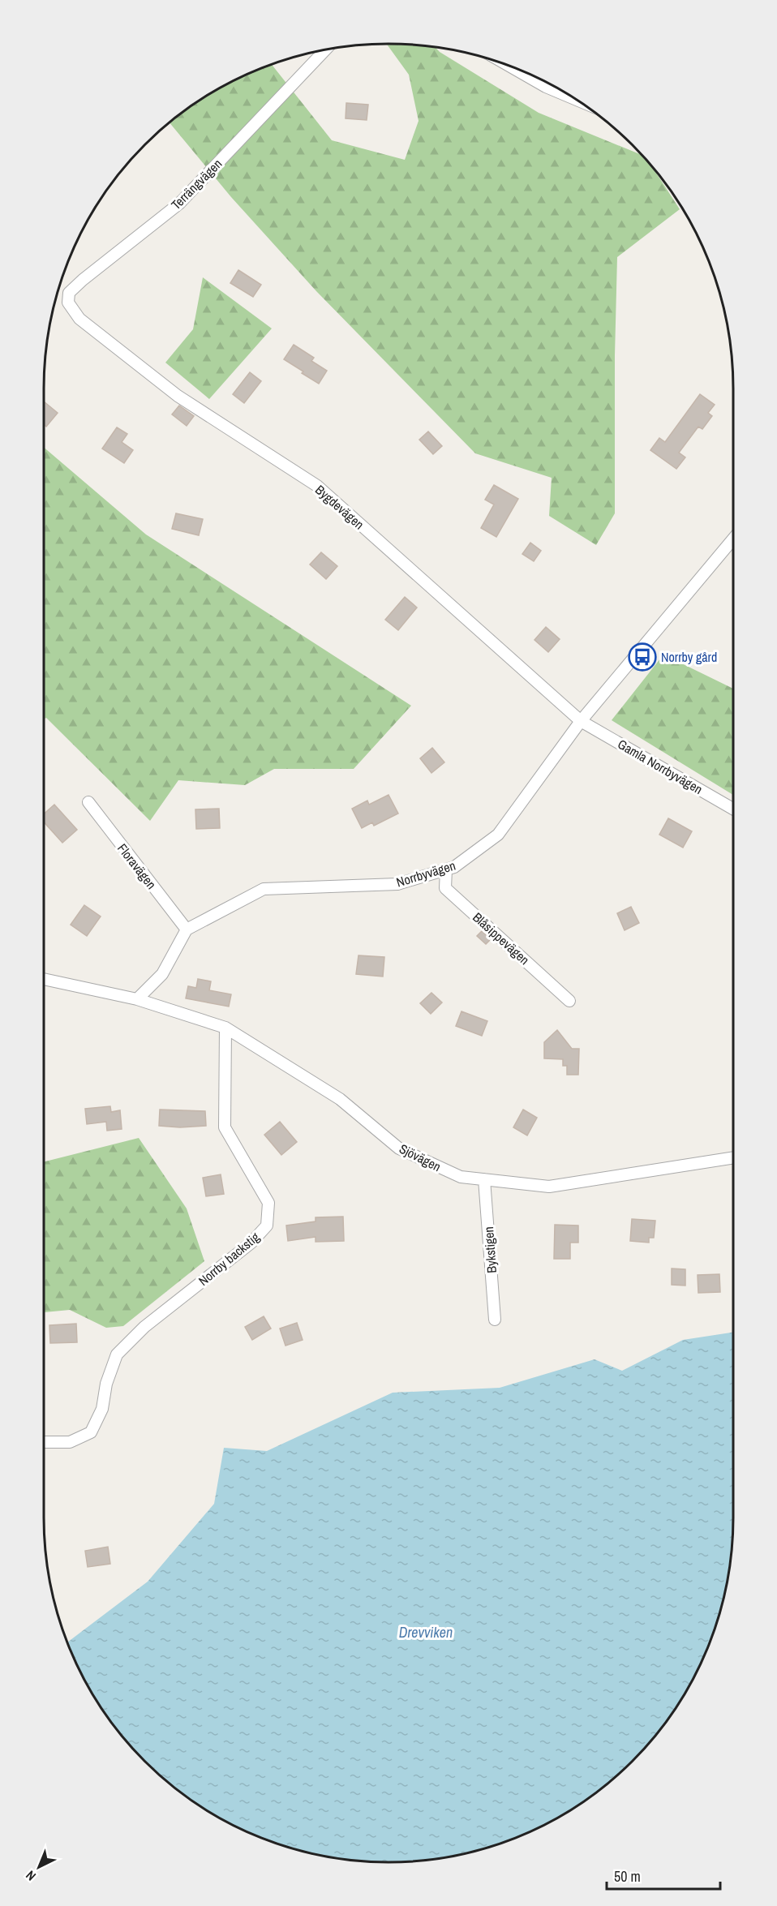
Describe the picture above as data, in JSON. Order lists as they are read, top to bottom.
{
  "streets": {
    "street": [
      "Terrängvägen",
      "Bygdevägen",
      "Gamla Norrbyvägen",
      "Floravägen",
      "Norrbyvägen",
      "Blåsippevägen",
      "Sjövägen",
      "Bykstigen",
      "Norrby backstig"
    ]
  },
  "crossings": [
    ["Terrängvägen", "Bygdevägen"],
    ["Bygdevägen", "Gamla Norrbyvägen"],
    ["Bygdevägen", "Norrbyvägen"],
    ["Gamla Norrbyvägen", "Norrbyvägen"],
    ["Floravägen", "Norrbyvägen"],
    ["Norrbyvägen", "Blåsippevägen"],
    ["Sjövägen", "Bykstigen"],
    ["Sjövägen", "Norrby backstig"]
  ],
  "water": ["Drevviken"],
  "places": {
    "bus stop": ["Norrby gård"]
  },
  "scale_bar": "50 m",
  "north": "bottom left"
}
